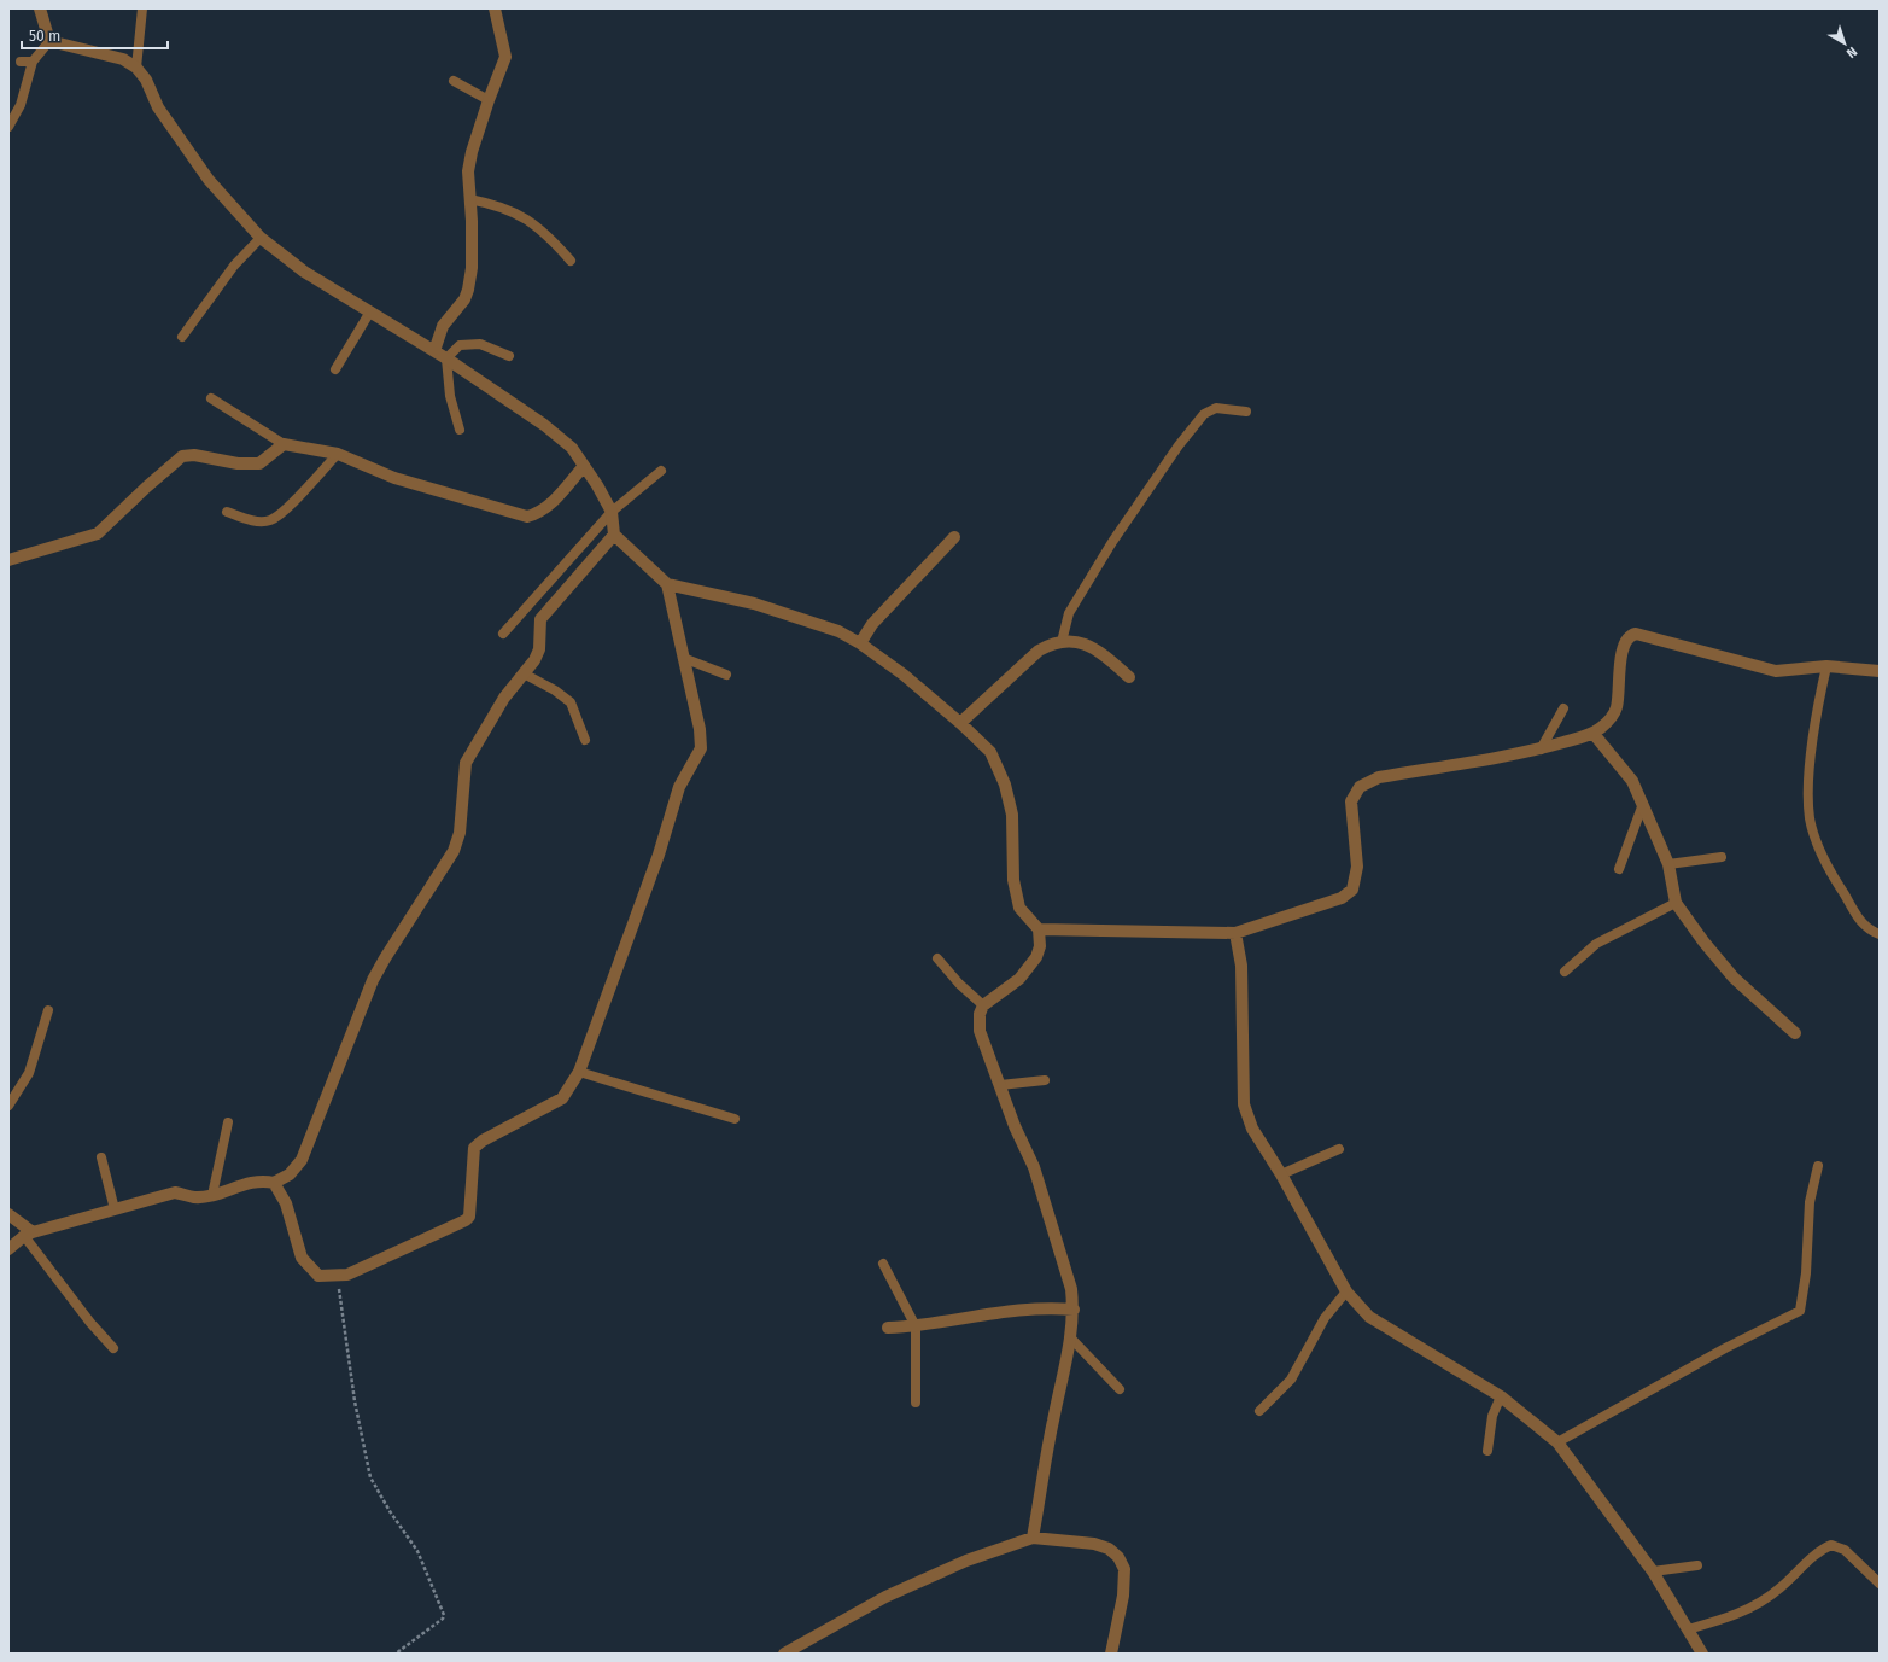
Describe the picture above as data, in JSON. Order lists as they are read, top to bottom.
{
  "scale_bar": "50 m",
  "north": "bottom right"
}
